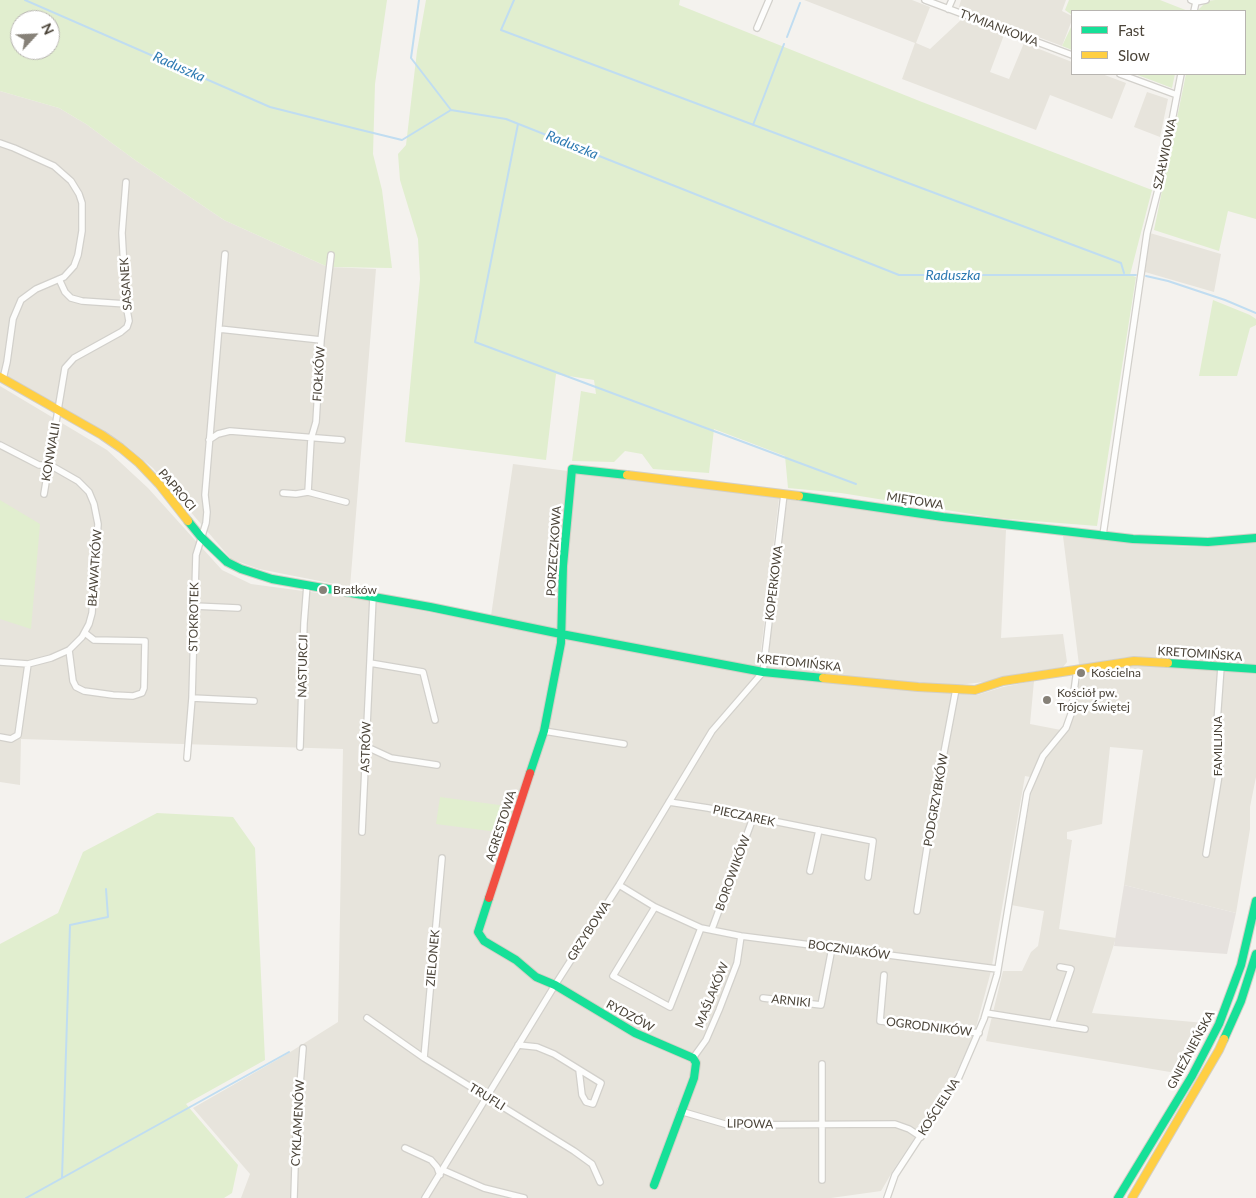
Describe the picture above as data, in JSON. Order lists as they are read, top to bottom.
{
  "streets": {
    "street": [
      "TYMIANKOWA",
      "SZAŁWIOWA",
      "SASANEK",
      "FIOŁKÓW",
      "KONWALII",
      "PAPROCI",
      "MIĘTOWA",
      "PORZECZKOWA",
      "BŁAWATKÓW",
      "KOPERKOWA",
      "STOKROTEK",
      "KRETOMIŃSKA",
      "NASTURCJI",
      "FAMILIJNA",
      "ASTRÓW",
      "PODGRZYBKÓW",
      "PIECZAREK",
      "AGRESTOWA",
      "BOROWIKÓW",
      "GRZYBOWA",
      "BOCZNIAKÓW",
      "ZIELONEK",
      "MAŚLAKÓW",
      "ARNIKI",
      "RYDZÓW",
      "OGRODNIKÓW",
      "GNIEŹNIEŃSKA",
      "TRUFLI",
      "KOŚCIELNA",
      "CYKLAMENÓW",
      "LIPOWA"
    ]
  },
  "crossings": [
    ["SZAŁWIOWA", "MIĘTOWA"],
    ["SASANEK", "KONWALII"],
    ["SASANEK", "PAPROCI"],
    ["KONWALII", "PAPROCI"],
    ["KONWALII", "BŁAWATKÓW"],
    ["PAPROCI", "STOKROTEK"],
    ["PAPROCI", "KRETOMIŃSKA"],
    ["PAPROCI", "NASTURCJI"],
    ["MIĘTOWA", "PORZECZKOWA"],
    ["MIĘTOWA", "KOPERKOWA"],
    ["PORZECZKOWA", "KRETOMIŃSKA"],
    ["PORZECZKOWA", "AGRESTOWA"],
    ["KOPERKOWA", "KRETOMIŃSKA"],
    ["KOPERKOWA", "GRZYBOWA"],
    ["KRETOMIŃSKA", "FAMILIJNA"],
    ["KRETOMIŃSKA", "ASTRÓW"],
    ["KRETOMIŃSKA", "PODGRZYBKÓW"],
    ["KRETOMIŃSKA", "AGRESTOWA"],
    ["KRETOMIŃSKA", "GRZYBOWA"],
    ["KRETOMIŃSKA", "KOŚCIELNA"],
    ["PIECZAREK", "BOROWIKÓW"],
    ["PIECZAREK", "GRZYBOWA"],
    ["AGRESTOWA", "GRZYBOWA"],
    ["AGRESTOWA", "RYDZÓW"],
    ["BOROWIKÓW", "BOCZNIAKÓW"],
    ["GRZYBOWA", "BOCZNIAKÓW"],
    ["GRZYBOWA", "RYDZÓW"],
    ["GRZYBOWA", "TRUFLI"],
    ["BOCZNIAKÓW", "MAŚLAKÓW"],
    ["BOCZNIAKÓW", "ARNIKI"],
    ["BOCZNIAKÓW", "KOŚCIELNA"],
    ["ZIELONEK", "TRUFLI"],
    ["MAŚLAKÓW", "RYDZÓW"],
    ["MAŚLAKÓW", "LIPOWA"],
    ["OGRODNIKÓW", "KOŚCIELNA"],
    ["KOŚCIELNA", "LIPOWA"]
  ],
  "water": ["Raduszka"],
  "places": ["Bratków", "Kościelna", "Kościół pw. Trójcy Świętej"],
  "legend": ["Fast", "Slow"],
  "north": "top right"
}
